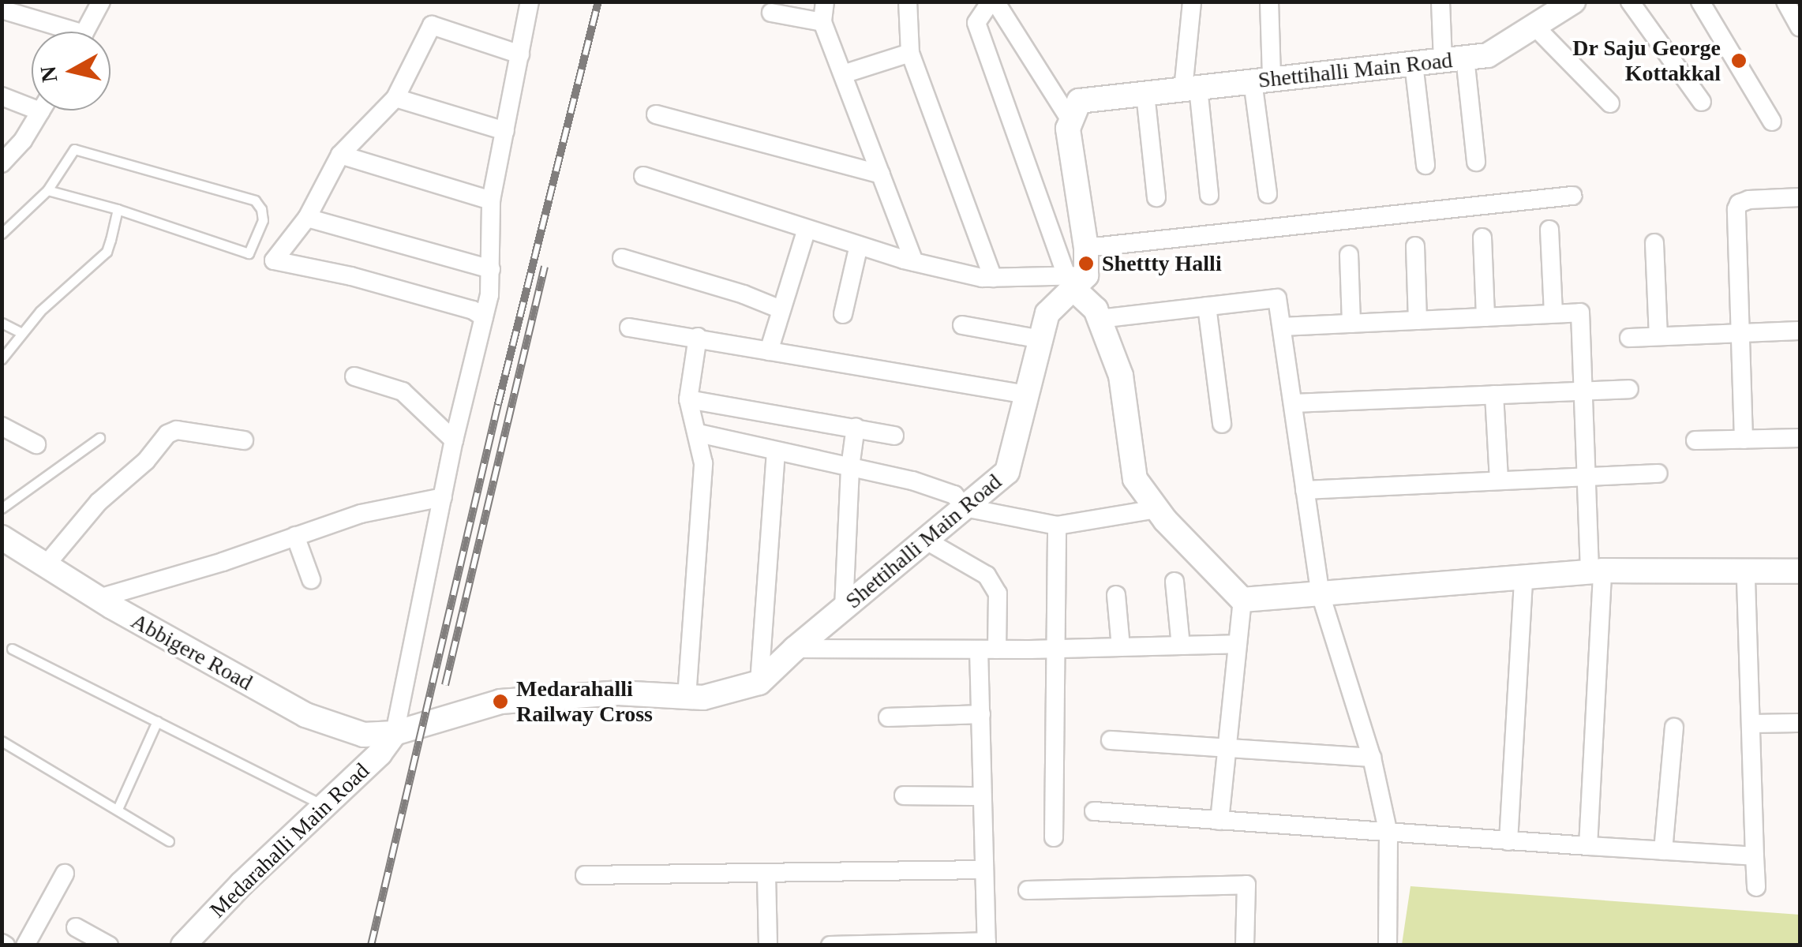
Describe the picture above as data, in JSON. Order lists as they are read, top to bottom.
{
  "streets": {
    "street": ["Shettihalli Main Road", "Abbigere Road", "Medarahalli Main Road"]
  },
  "crossings": [
    ["Shettihalli Main Road", "Abbigere Road"],
    ["Shettihalli Main Road", "Medarahalli Main Road"],
    ["Abbigere Road", "Medarahalli Main Road"]
  ],
  "places": ["Dr Saju George Kottakkal", "Shettty Halli", "Medarahalli Railway Cross"],
  "north": "left"
}
